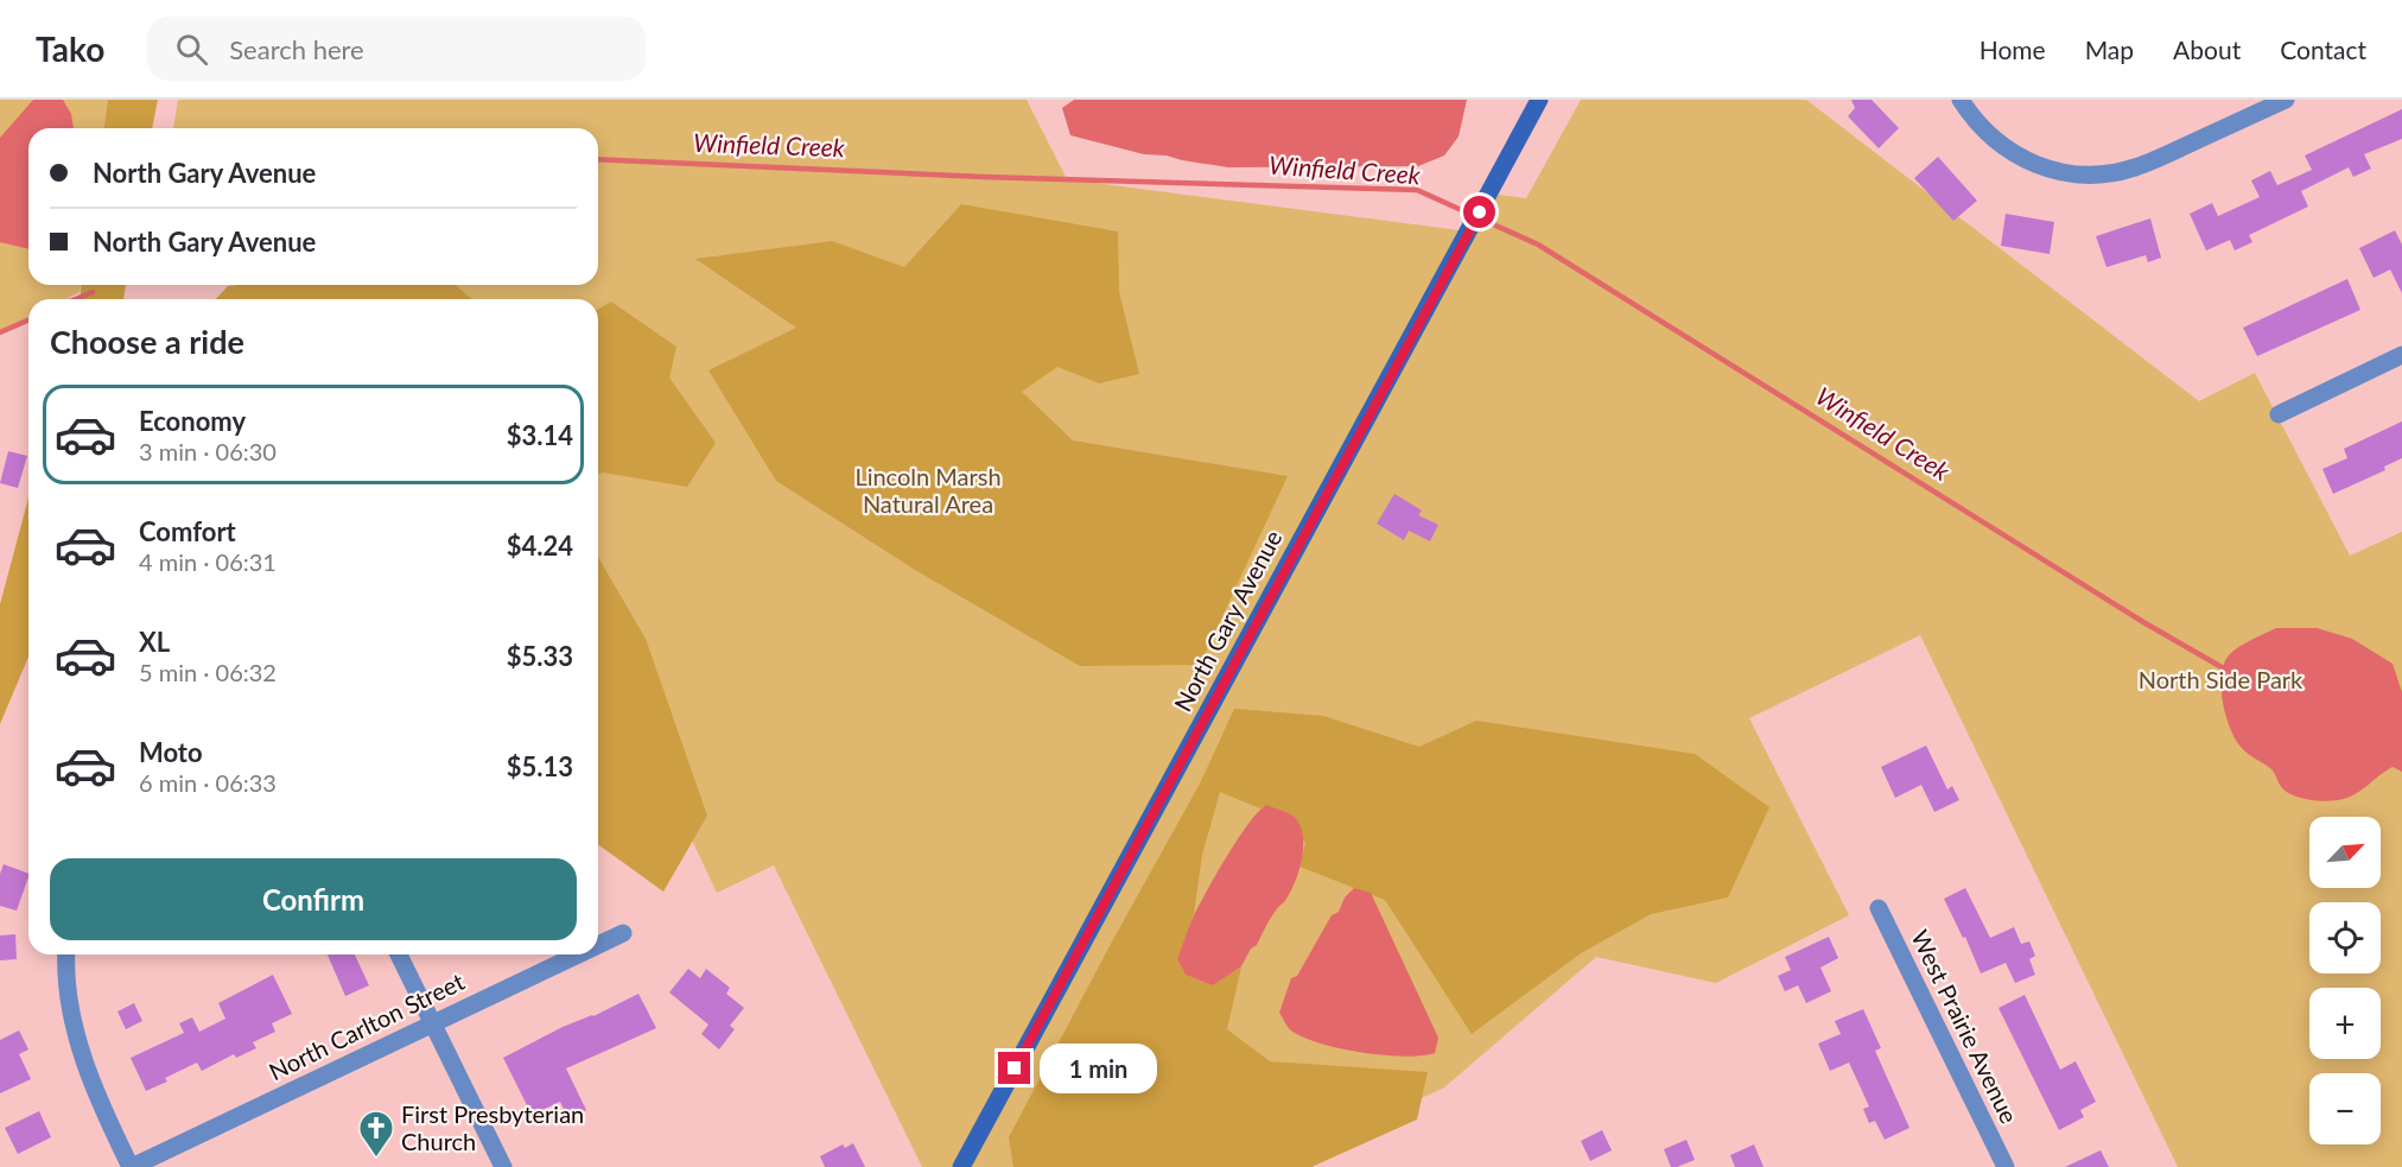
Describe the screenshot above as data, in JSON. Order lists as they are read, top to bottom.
{
  "streets": {
    "street": ["North Gary Avenue", "North Carlton Street", "West Prairie Avenue"]
  },
  "water": ["Winfield Creek"],
  "parks": ["Lincoln Marsh Natural Area", "North Side Park"],
  "places": {
    "church": ["First Presbyterian Church"]
  },
  "north": "top right",
  "page": {
    "header": "Tako",
    "search": "Search here",
    "nav": [
      "Home",
      "Map",
      "About",
      "Contact"
    ],
    "banner": ["North Gary Avenue", "North Gary Avenue"],
    "heading": "Choose a ride",
    "list": [
      {
        "name": "Economy",
        "note": "3 min · 06:30",
        "value": "$3.14"
      },
      {
        "name": "Comfort",
        "note": "4 min · 06:31",
        "value": "$4.24"
      },
      {
        "name": "XL",
        "note": "5 min · 06:32",
        "value": "$5.33"
      },
      {
        "name": "Moto",
        "note": "6 min · 06:33",
        "value": "$5.13"
      }
    ],
    "map_buttons": ["+", "−"],
    "buttons": "Confirm",
    "bubble": "1 min"
  }
}
